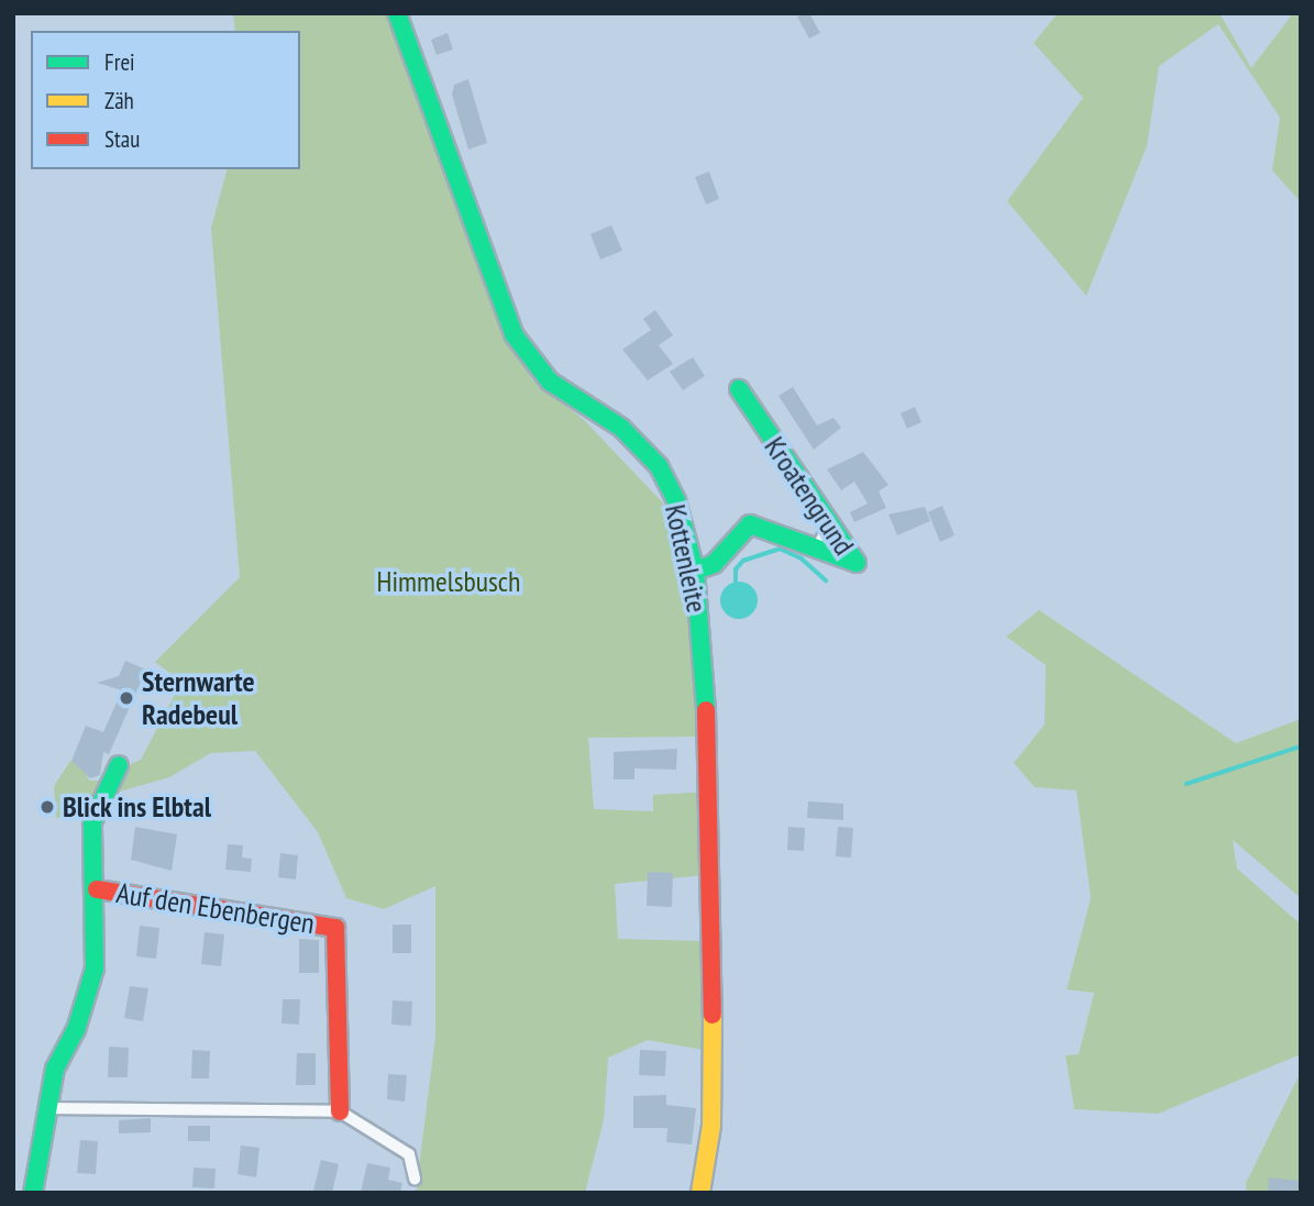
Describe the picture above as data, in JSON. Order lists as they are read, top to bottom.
{
  "streets": {
    "street": ["Kroatengrund", "Kottenleite", "Auf den Ebenbergen"]
  },
  "crossings": [
    ["Kroatengrund", "Kottenleite"]
  ],
  "parks": ["Himmelsbusch"],
  "places": ["Sternwarte Radebeul", "Blick ins Elbtal"],
  "legend": ["Frei", "Zäh", "Stau"]
}
